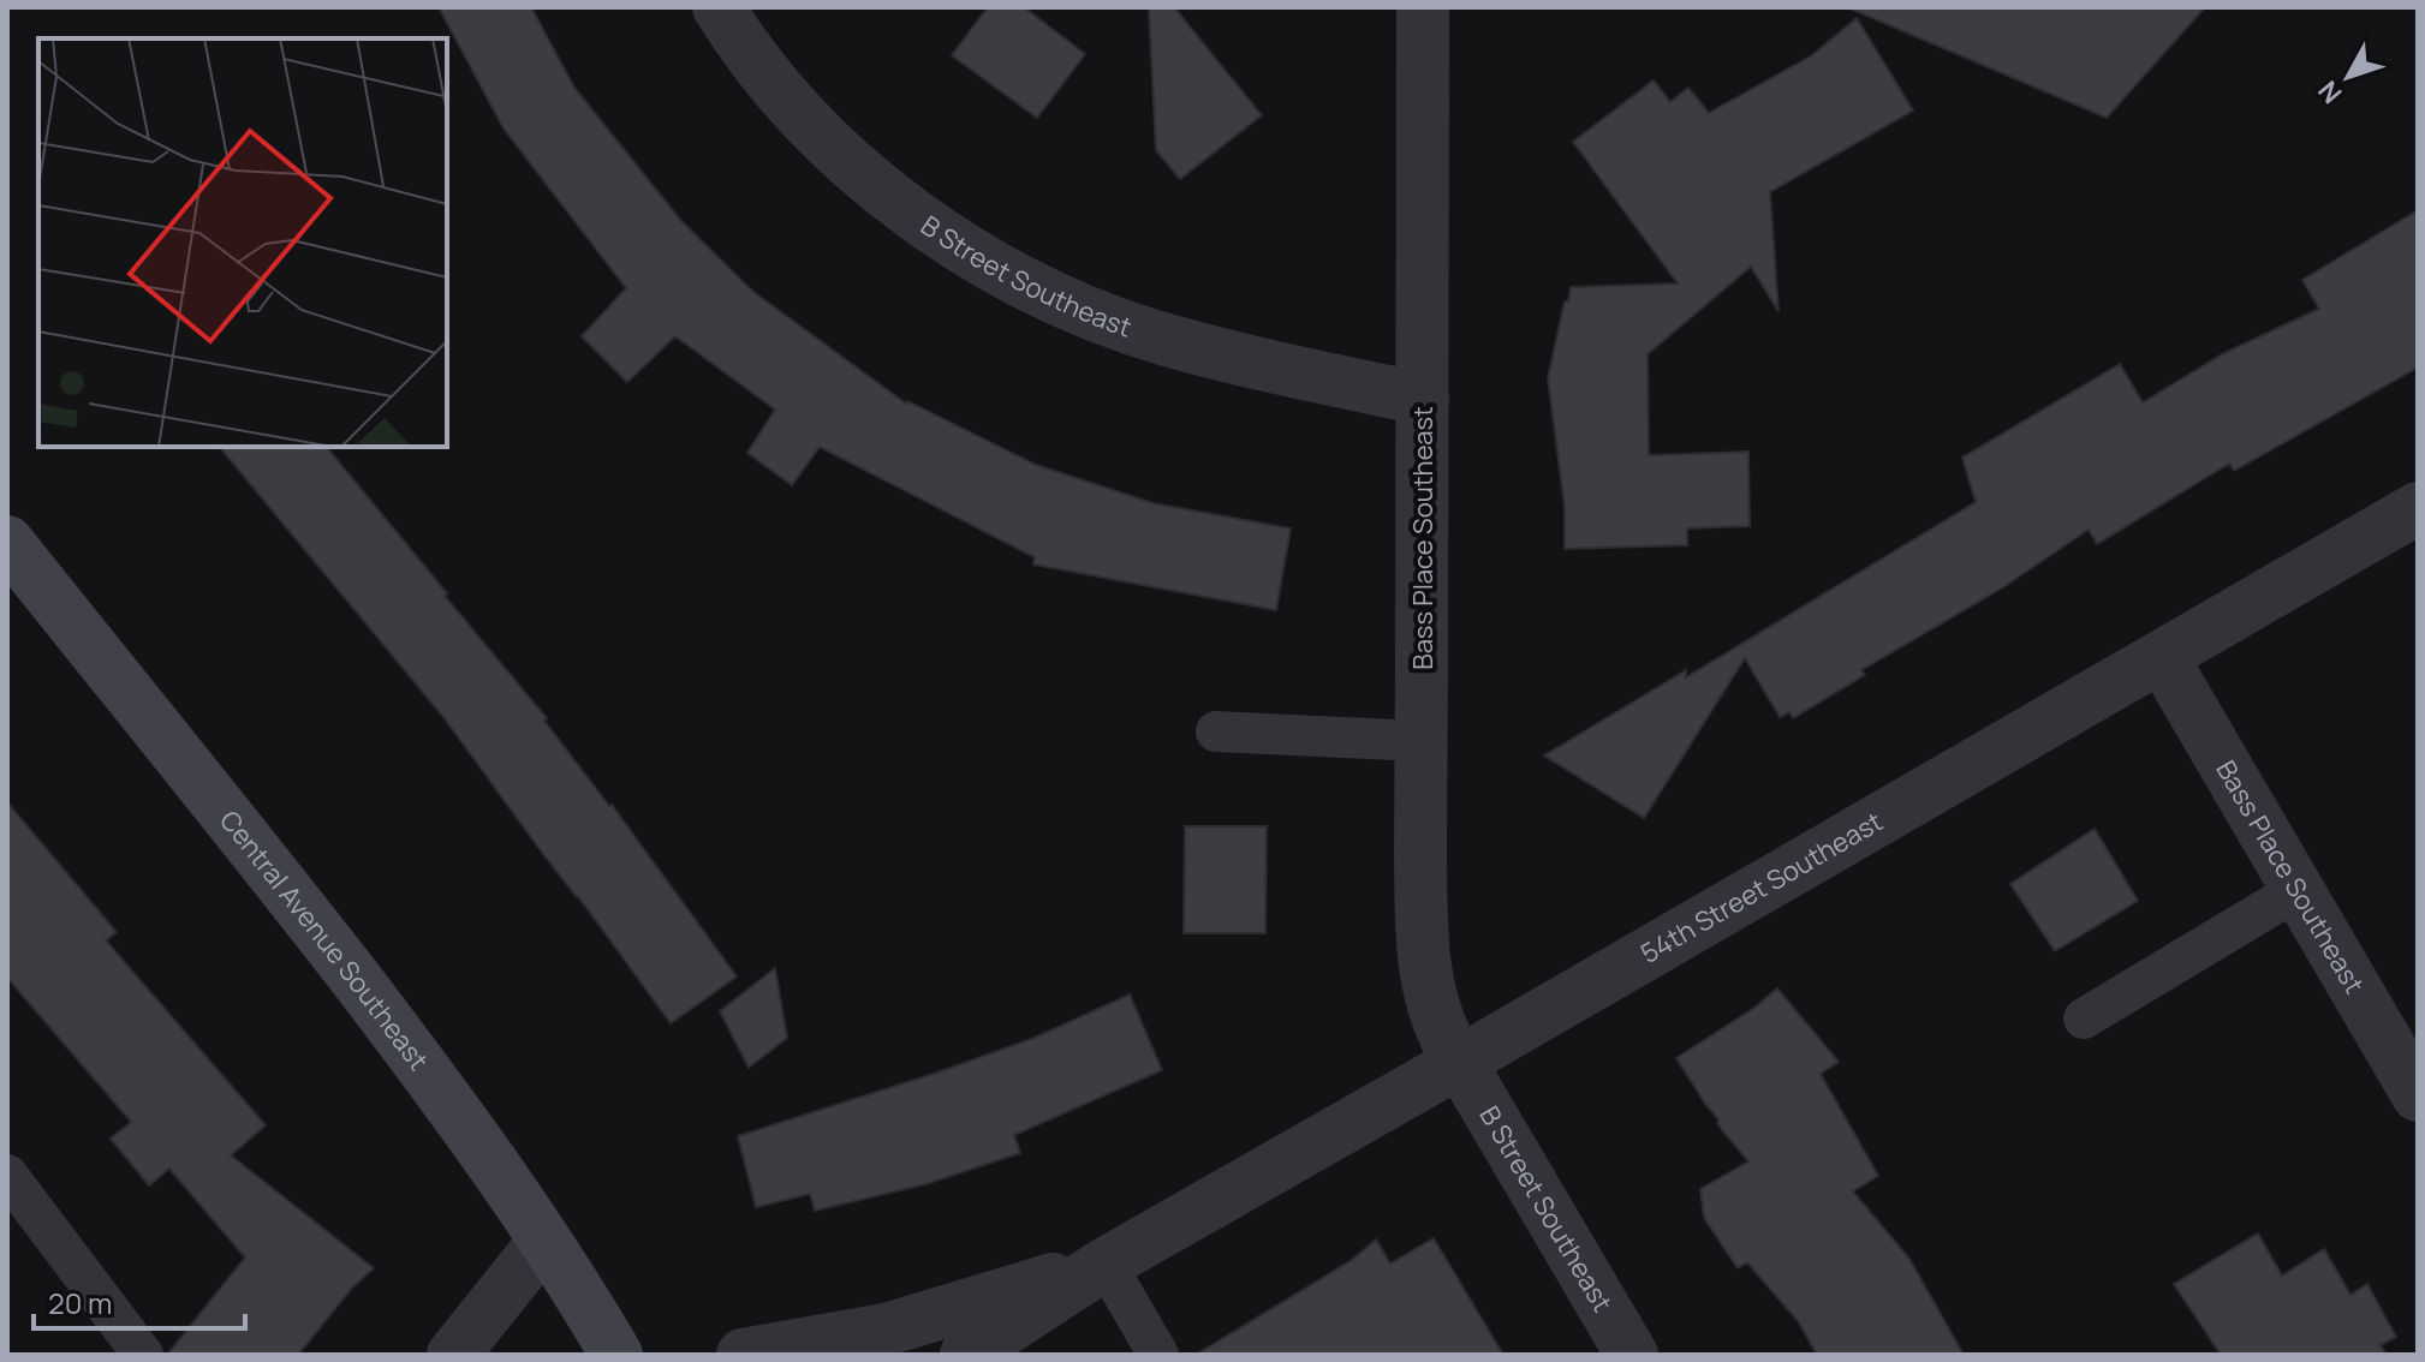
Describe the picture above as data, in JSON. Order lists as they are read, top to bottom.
{
  "streets": {
    "main road": ["Central Avenue Southeast"],
    "street": ["B Street Southeast", "Bass Place Southeast", "54th Street Southeast"]
  },
  "crossings": [
    ["B Street Southeast", "Bass Place Southeast"],
    ["B Street Southeast", "54th Street Southeast"],
    ["Bass Place Southeast", "54th Street Southeast"]
  ],
  "scale_bar": "20 m",
  "north": "bottom left"
}
